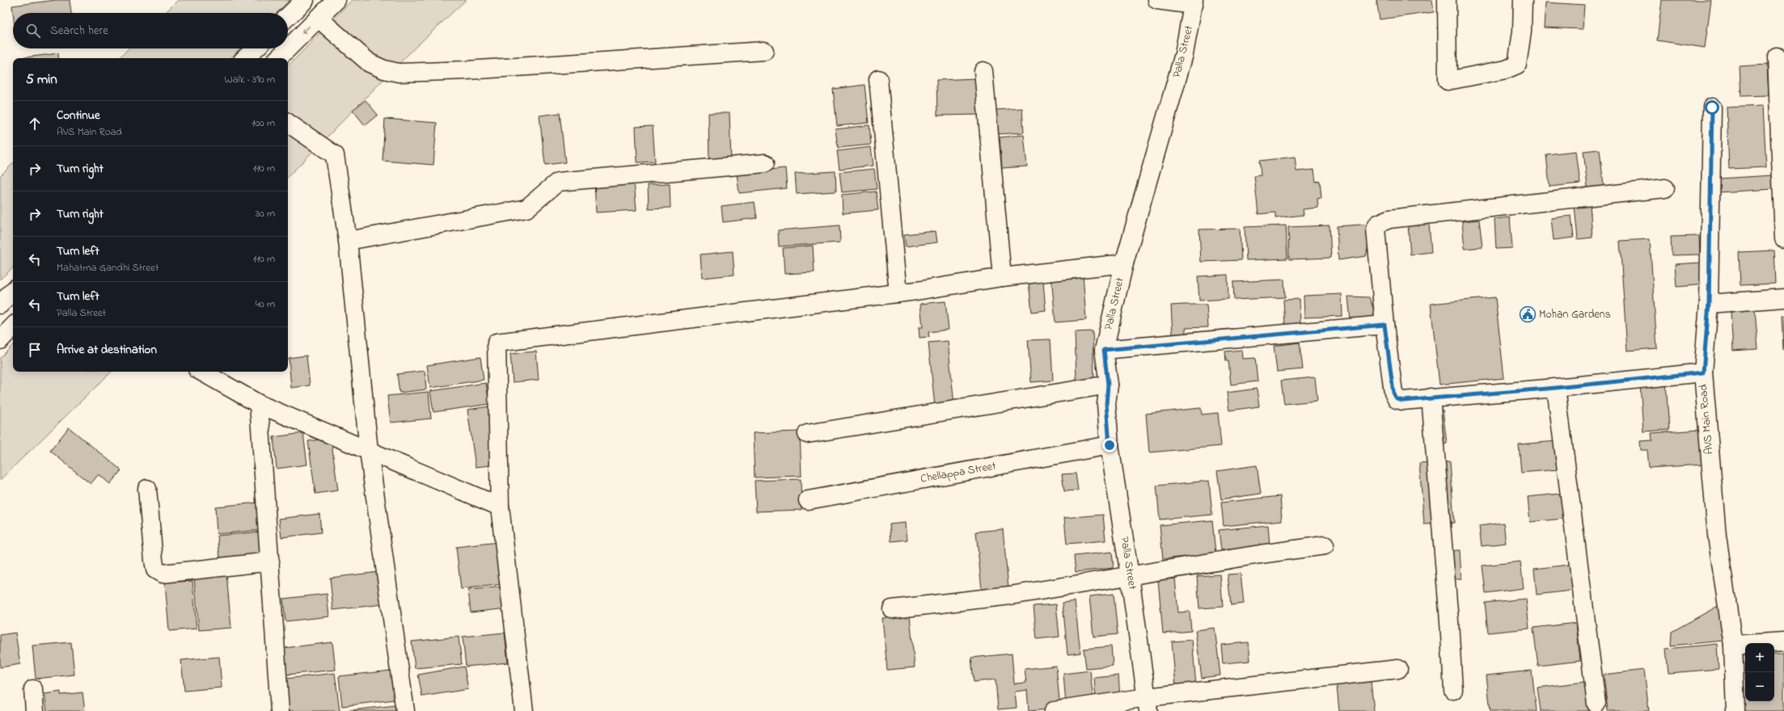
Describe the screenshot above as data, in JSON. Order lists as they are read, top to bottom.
{
  "streets": {
    "street": ["Palla Street", "AVS Main Road", "Chellappa Street"]
  },
  "crossings": [
    ["Palla Street", "Chellappa Street"]
  ],
  "places": {
    "public building": ["Mohan Gardens"]
  },
  "page": {
    "search": "Search here",
    "heading": ["5 min", "Walk · 390 m"],
    "list": [
      ["Continue", "AVS Main Road", "100 m"],
      ["Turn right", "110 m"],
      ["Turn right", "30 m"],
      ["Turn left", "Mahatma Gandhi Street", "110 m"],
      ["Turn left", "Palla Street", "40 m"],
      "Arrive at destination"
    ],
    "map_buttons": ["+", "−"]
  }
}
